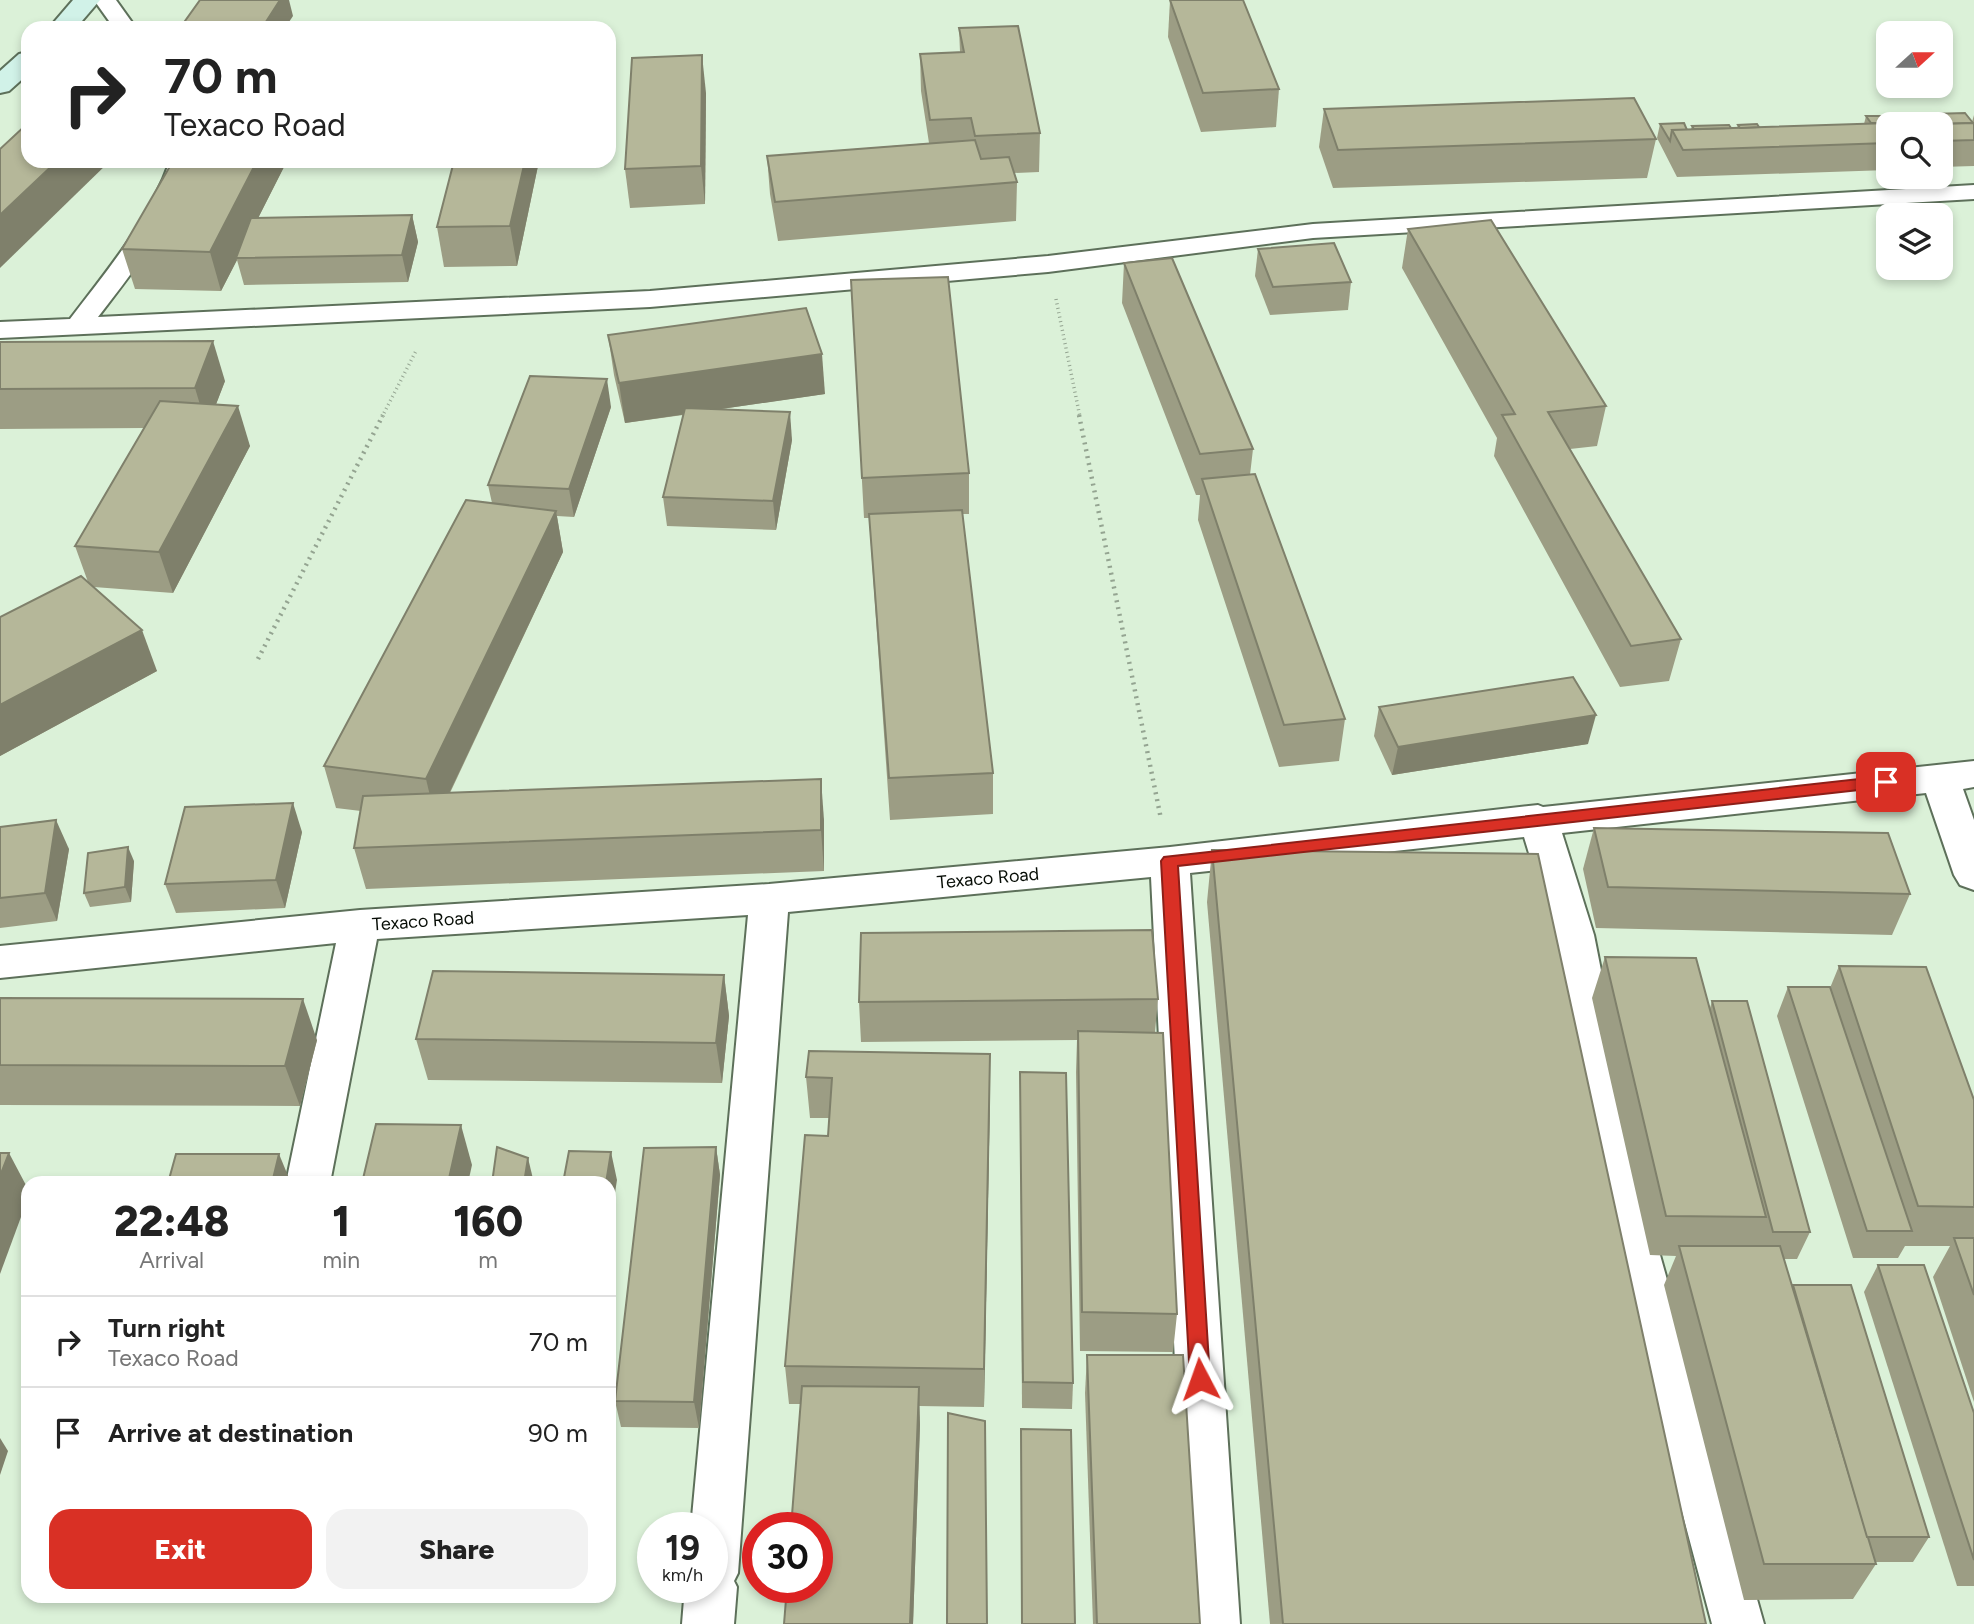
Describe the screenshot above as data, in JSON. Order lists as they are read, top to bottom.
{
  "streets": {
    "street": ["Texaco Road"]
  },
  "north": "right",
  "page": {
    "turn": ["70 m", "Texaco Road"],
    "eta": [
      "22:48",
      "Arrival",
      "1",
      "min",
      "160",
      "m"
    ],
    "list": [
      {
        "name": "Turn right",
        "note": "Texaco Road",
        "value": "70 m"
      },
      {
        "name": "Arrive at destination",
        "value": "90 m"
      }
    ],
    "buttons": ["Exit", "Share"],
    "speed": "19 km/h",
    "limit": "30"
  }
}
